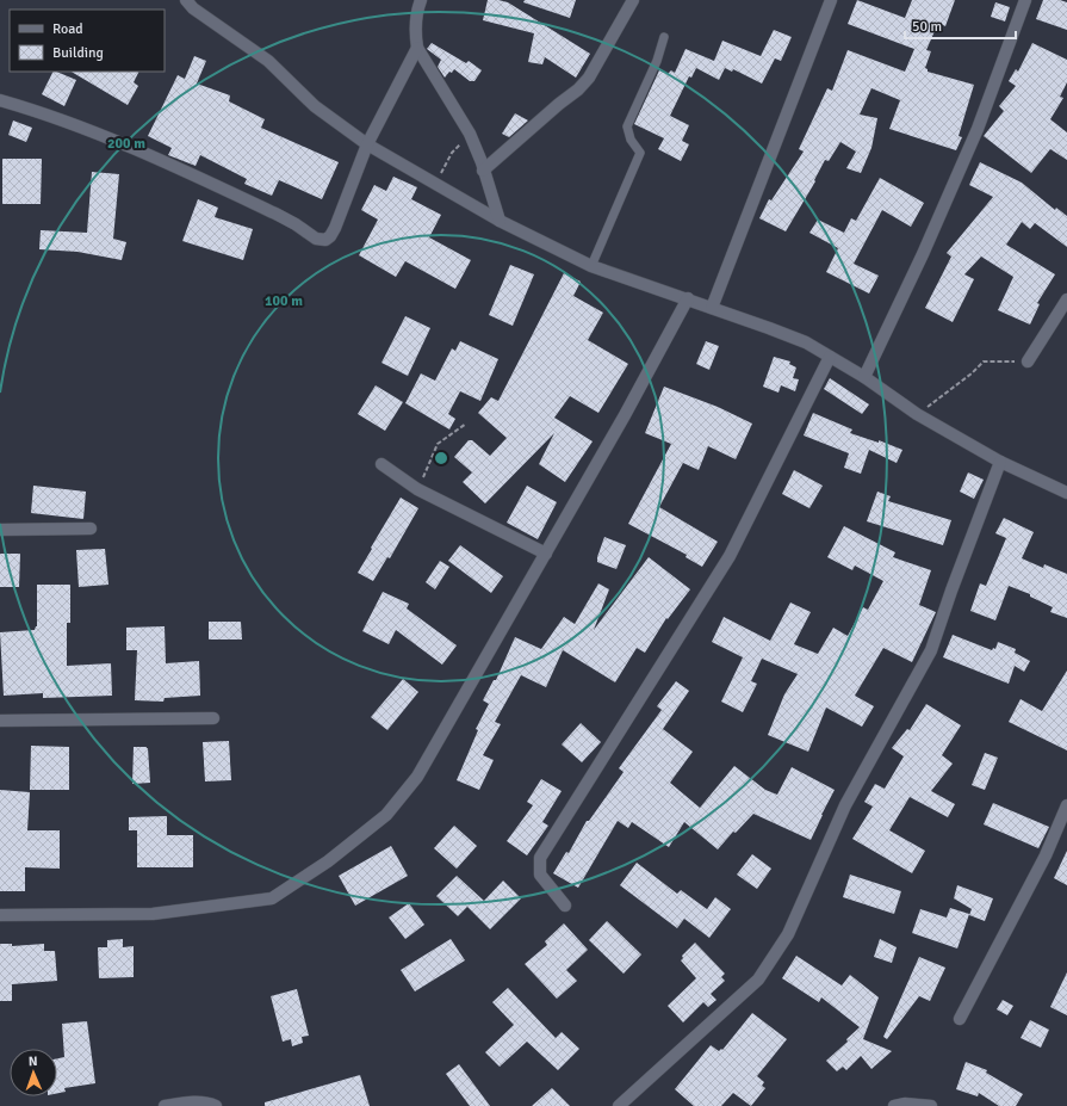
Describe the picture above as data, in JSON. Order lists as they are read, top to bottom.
{
  "legend": ["Road", "Building"],
  "scale_bar": "50 m",
  "north": "top",
  "rings": ["200 m", "100 m"]
}
